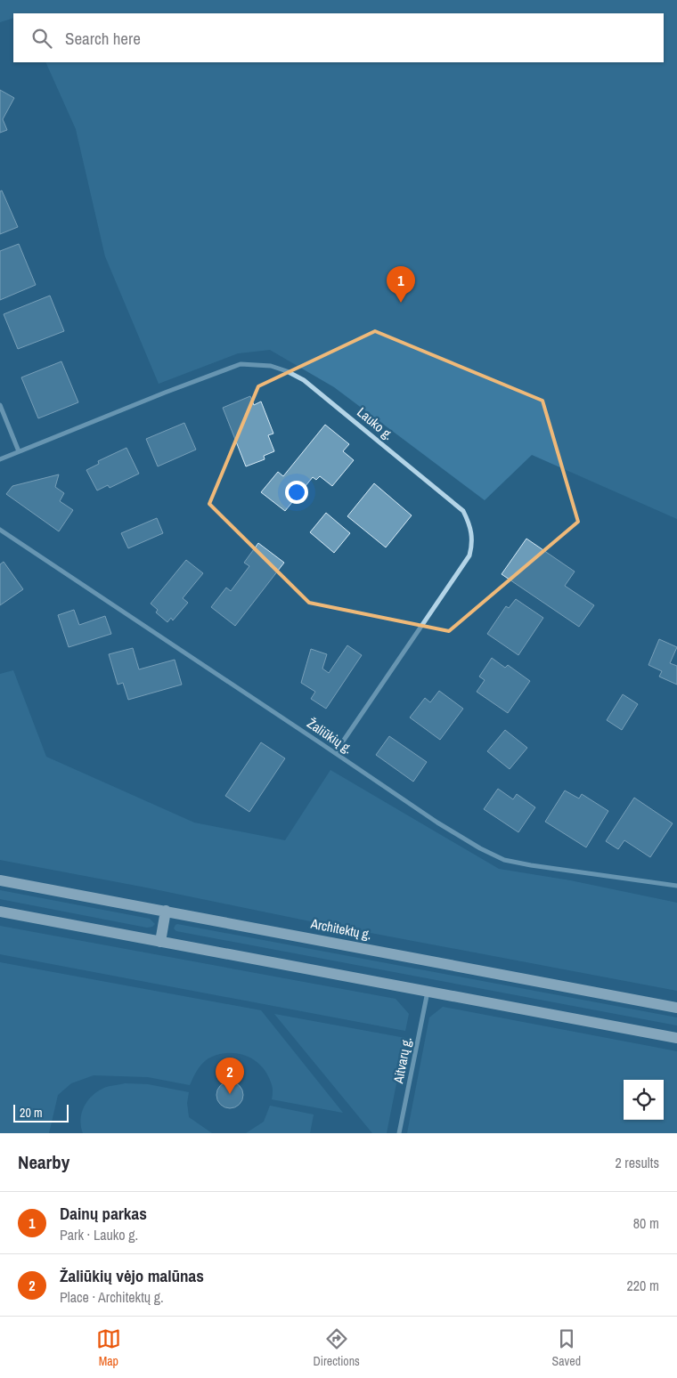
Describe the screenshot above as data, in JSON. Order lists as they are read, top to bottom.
{
  "streets": {
    "main road": ["Architektų g."],
    "street": ["Lauko g.", "Žaliūkių g.", "Aitvarų g."]
  },
  "crossings": [
    ["Lauko g.", "Žaliūkių g."]
  ],
  "scale_bar": "20 m",
  "page": {
    "search": "Search here",
    "pins": ["1", "2"],
    "scale": "20 m",
    "heading": ["Nearby", "2 results"],
    "list": [
      {
        "mark": "1",
        "name": "Dainų parkas",
        "note": "Park · Lauko g.",
        "value": "80 m"
      },
      {
        "mark": "2",
        "name": "Žaliūkių vėjo malūnas",
        "note": "Place · Architektų g.",
        "value": "220 m"
      }
    ],
    "nav": ["Map", "Directions", "Saved"]
  }
}
